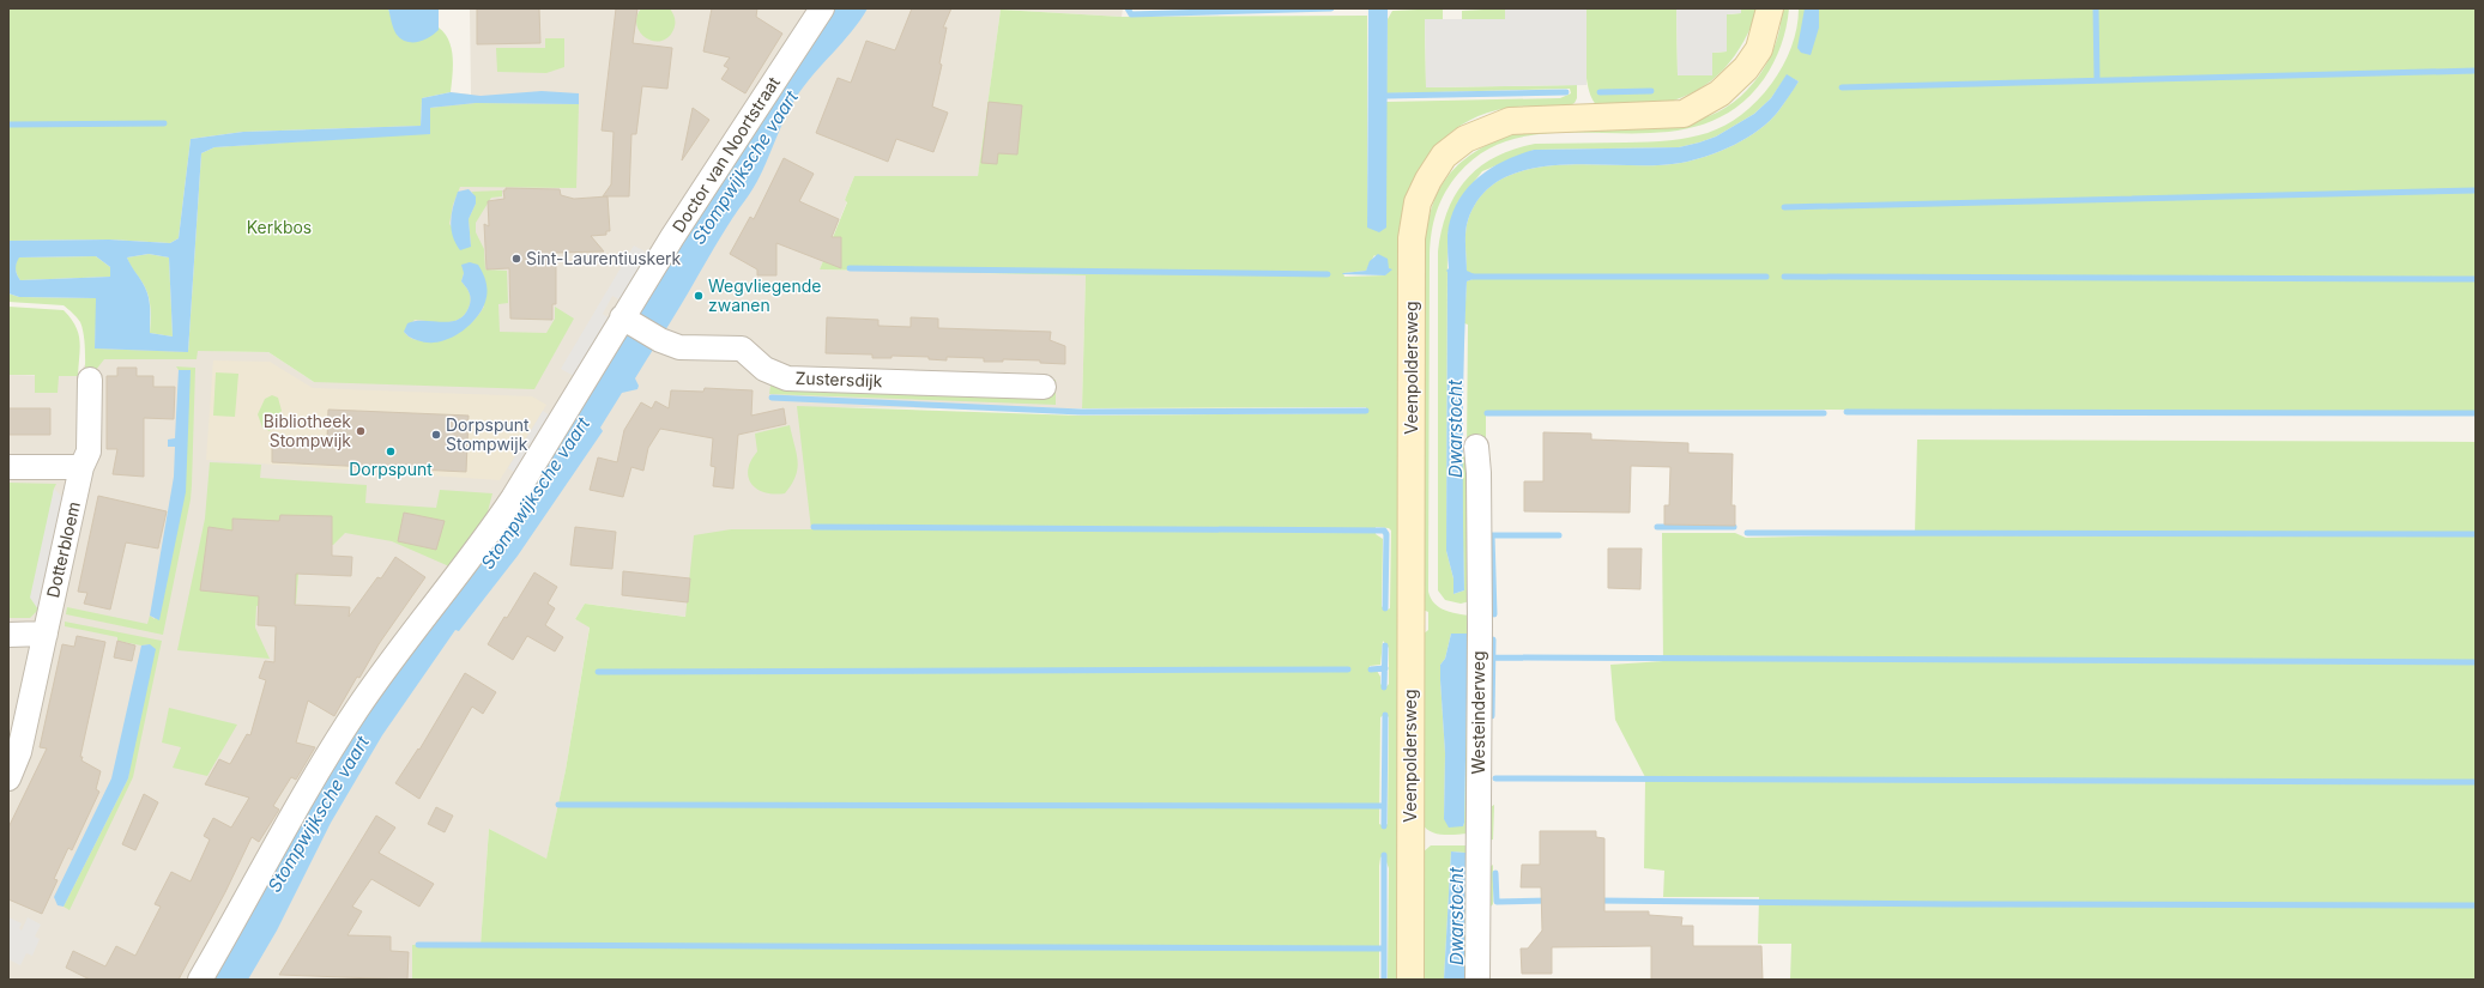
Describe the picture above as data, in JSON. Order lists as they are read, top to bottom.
{
  "streets": {
    "street": [
      "Doctor van Noortstraat",
      "Veenpoldersweg",
      "Zustersdijk",
      "Dotterbloem",
      "Westeinderweg"
    ]
  },
  "crossings": [
    ["Doctor van Noortstraat", "Zustersdijk"]
  ],
  "water": ["Stompwijksche vaart", "Dwarstocht"],
  "parks": ["Kerkbos"],
  "places": [
    "Sint-Laurentiuskerk",
    "Wegvliegende zwanen",
    "Bibliotheek Stompwijk",
    "Dorpspunt Stompwijk",
    "Dorpspunt"
  ]
}
